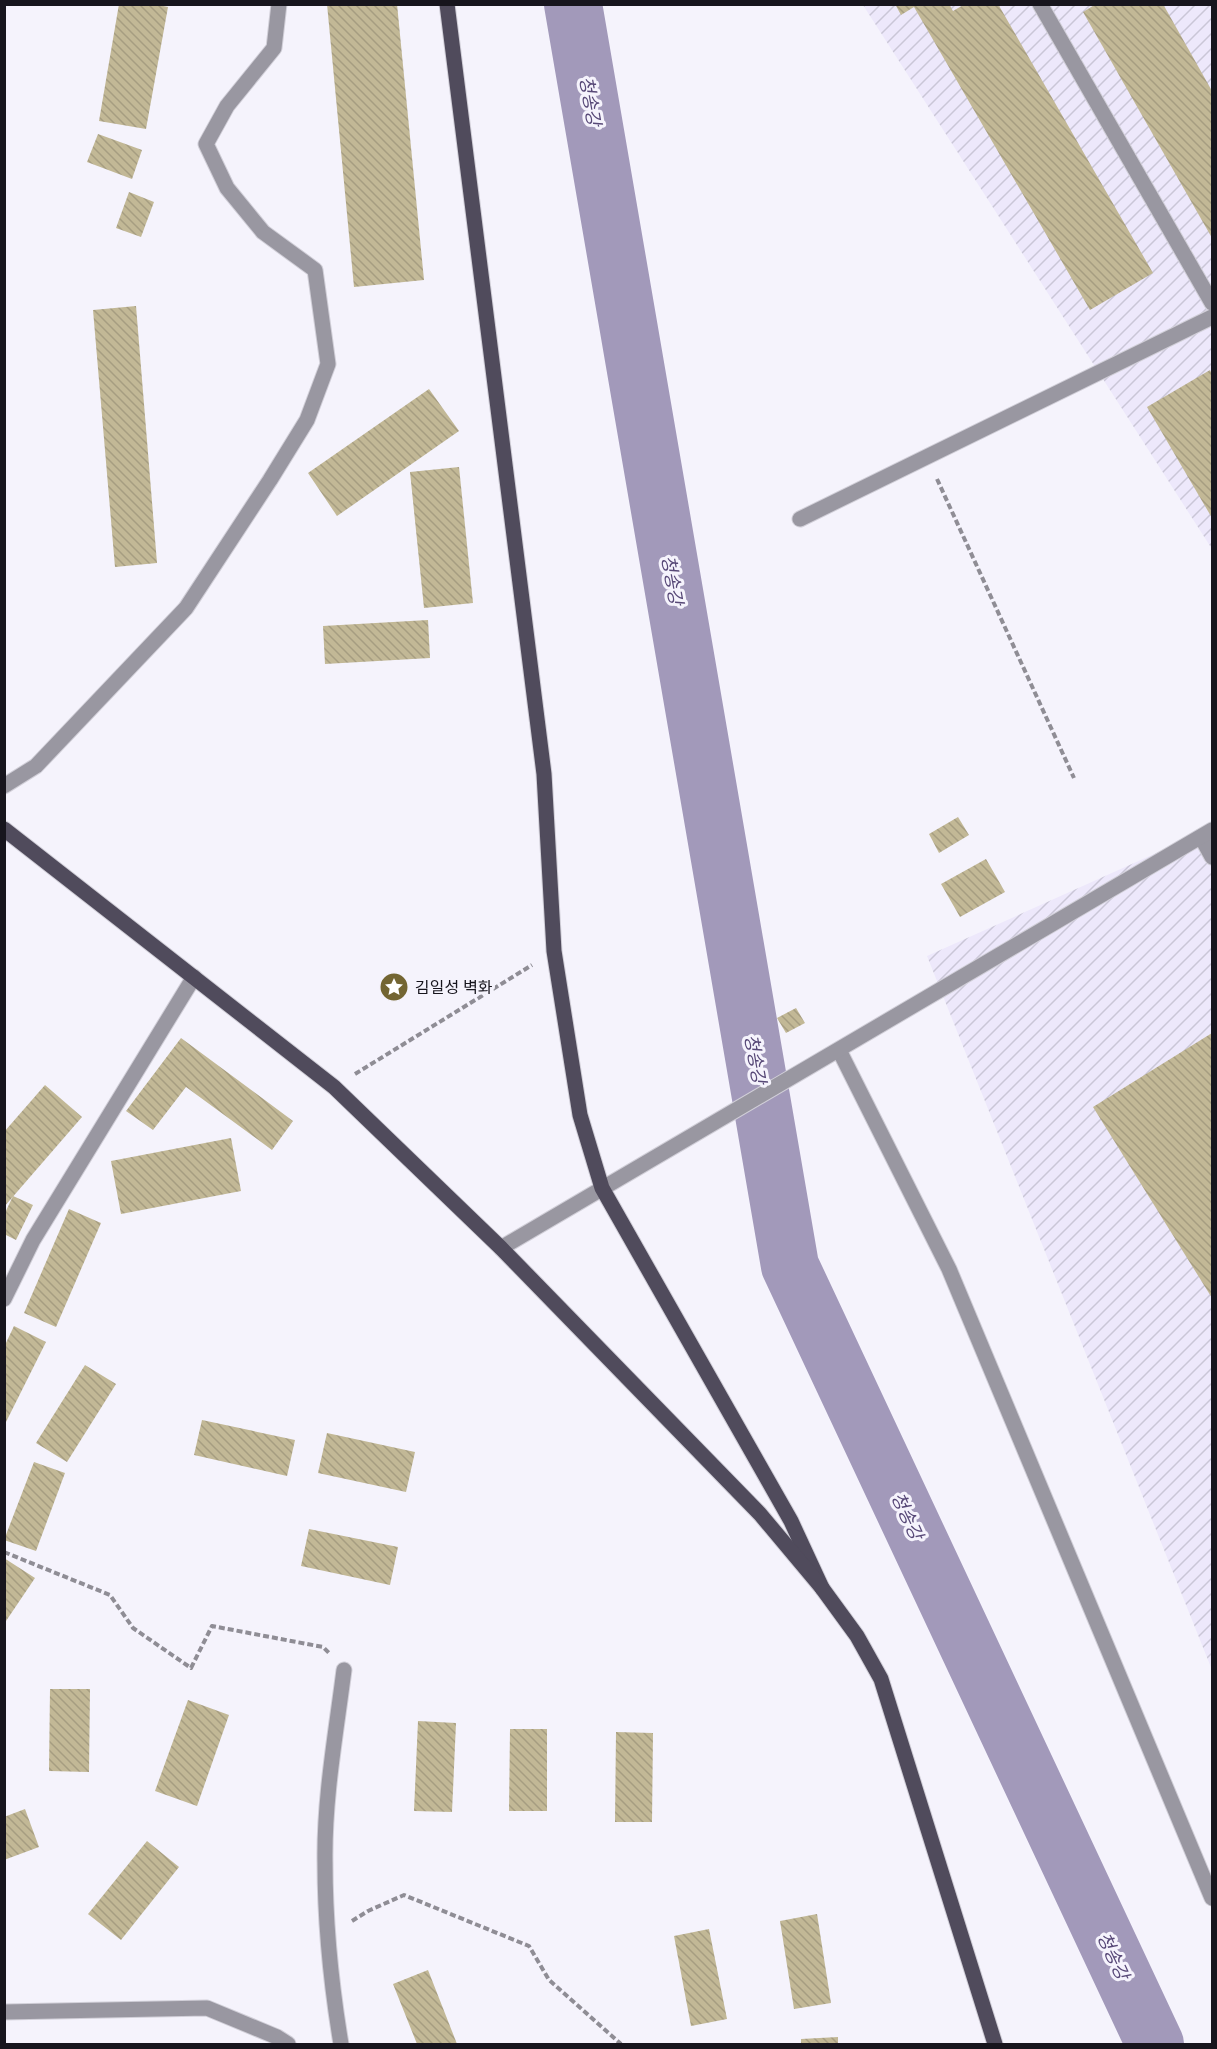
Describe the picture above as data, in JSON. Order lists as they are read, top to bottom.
{
  "water": ["청송강"],
  "places": {
    "place": ["김일성 벽화"]
  }
}
